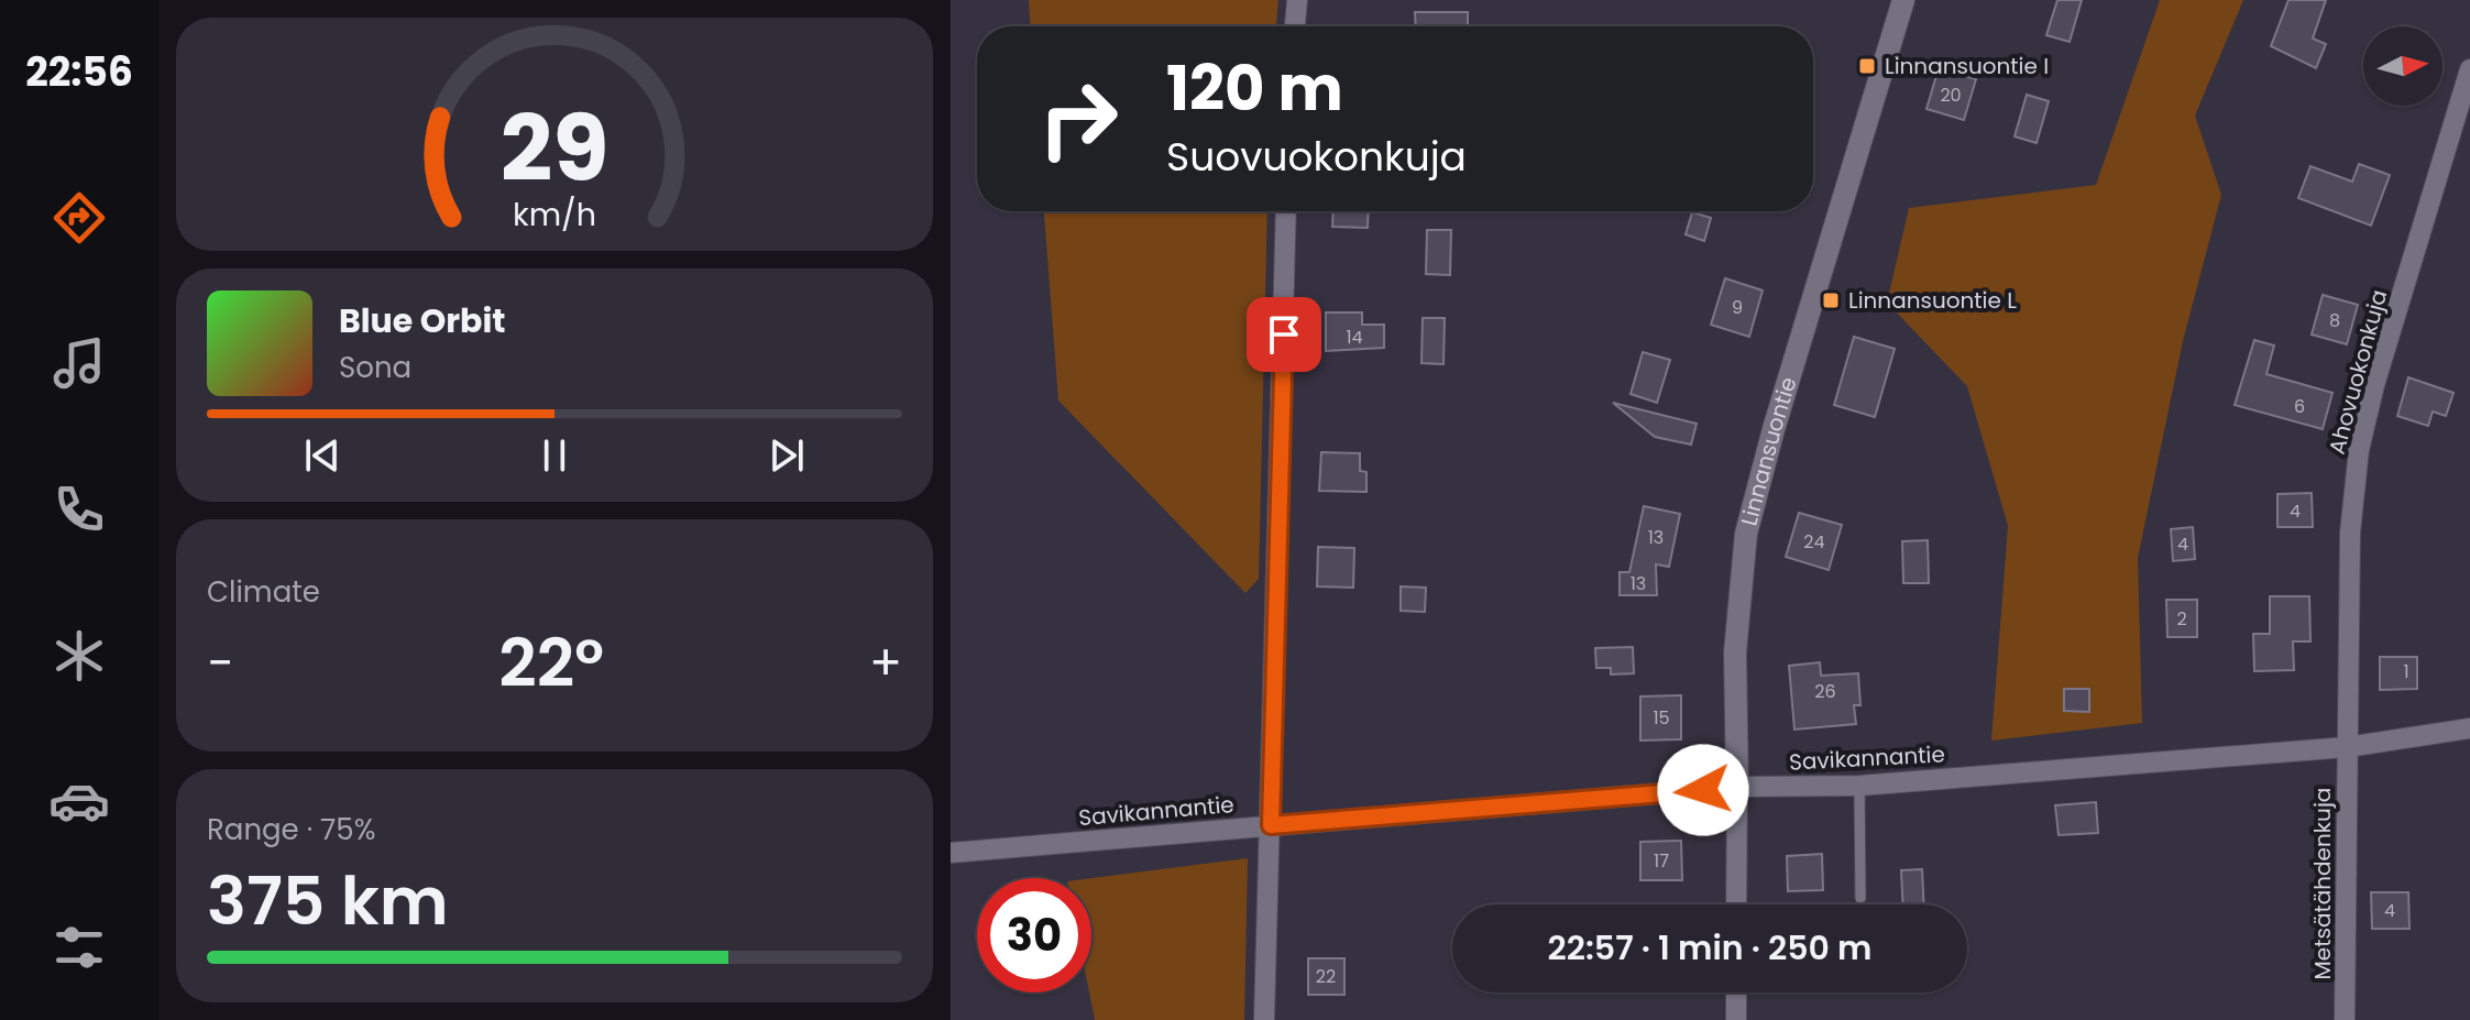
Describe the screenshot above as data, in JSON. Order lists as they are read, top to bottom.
{
  "streets": {
    "street": [
      "Ahovuokonkuja",
      "Linnansuontie",
      "Savikannantie",
      "Metsätähdenkuja"
    ]
  },
  "crossings": [
    ["Ahovuokonkuja", "Savikannantie"],
    ["Ahovuokonkuja", "Metsätähdenkuja"],
    ["Linnansuontie", "Savikannantie"],
    ["Savikannantie", "Metsätähdenkuja"]
  ],
  "places": {
    "transit": ["Linnansuontie I", "Linnansuontie L"]
  },
  "house_numbers": [
    "20",
    "9",
    "8",
    "14",
    "6",
    "4",
    "13",
    "24",
    "4",
    "13",
    "2",
    "1",
    "26",
    "15",
    "17",
    "4",
    "22"
  ],
  "north": "right",
  "page": {
    "tabs": "22:56",
    "turn": ["120 m", "Suovuokonkuja"],
    "song": ["Blue Orbit", "Sona"],
    "tile": [
      "Climate",
      ["Range · 75%", "375 km"]
    ],
    "heat": ["−", "22°", "+"],
    "limit": "30",
    "trip": "22:57 · 1 min · 250 m",
    "gauge": ["29", "km/h"]
  }
}
